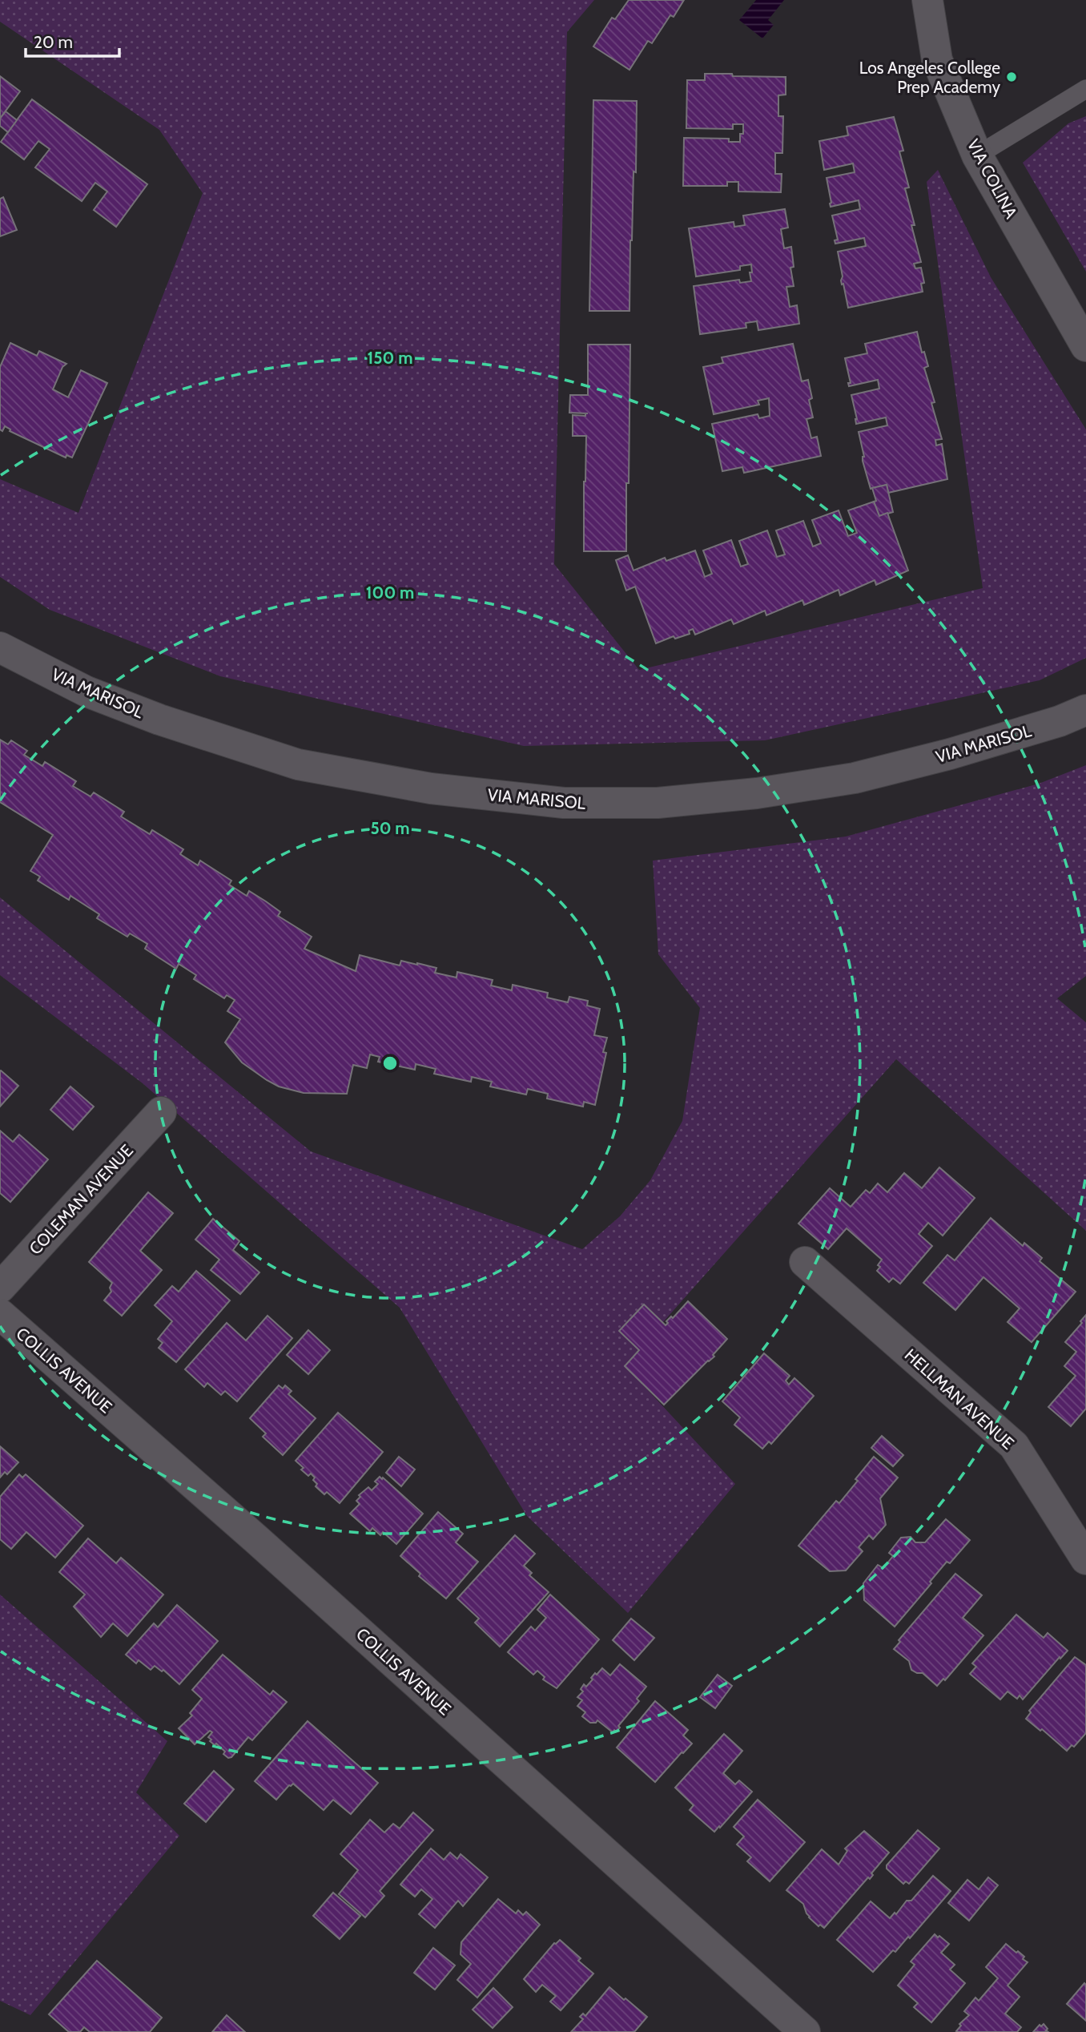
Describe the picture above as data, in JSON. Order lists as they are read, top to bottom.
{
  "streets": {
    "street": [
      "VIA COLINA",
      "VIA MARISOL",
      "COLEMAN AVENUE",
      "COLLIS AVENUE",
      "HELLMAN AVENUE"
    ]
  },
  "places": ["Los Angeles College Prep Academy"],
  "scale_bar": "20 m",
  "rings": ["150 m", "100 m", "50 m"]
}
